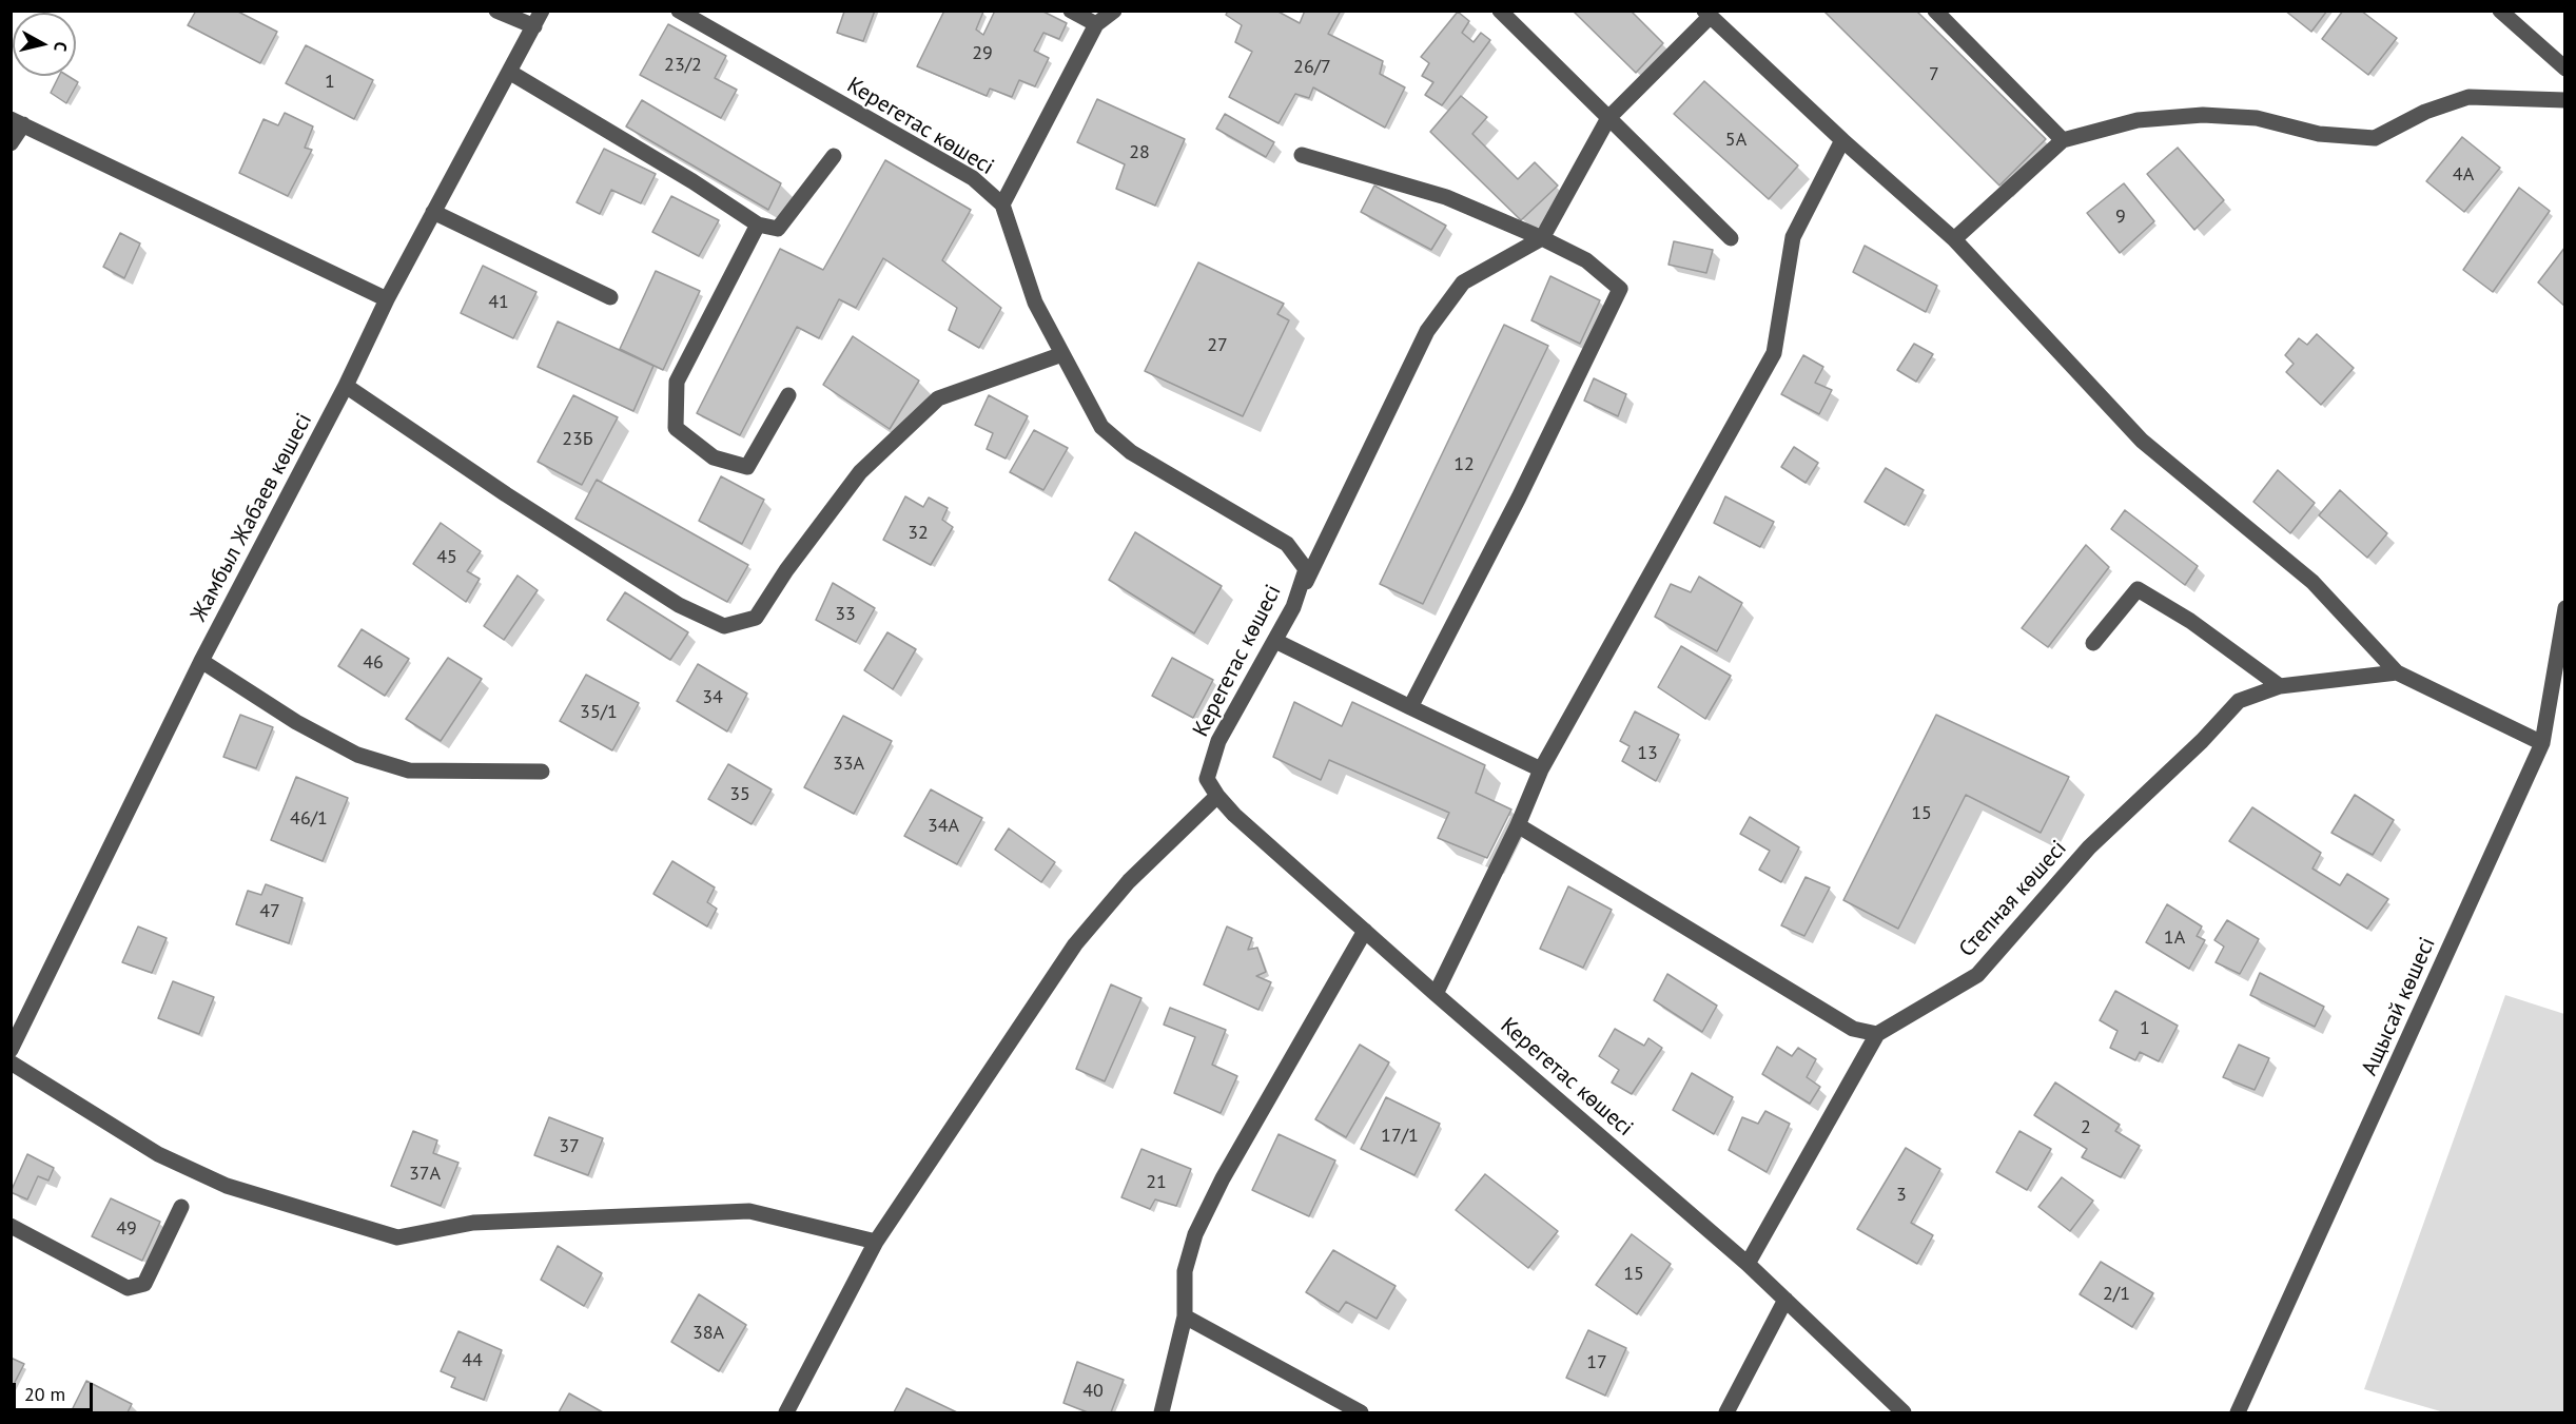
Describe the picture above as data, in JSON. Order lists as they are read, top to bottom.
{
  "streets": {
    "street": [
      "Керегетас көшесі",
      "Жамбыл Жабаев көшесі",
      "Степная көшесі",
      "Ащысай көшесі"
    ]
  },
  "house_numbers": [
    "29",
    "23/2",
    "26/7",
    "7",
    "1",
    "5А",
    "28",
    "4А",
    "9",
    "41",
    "27",
    "23Б",
    "12",
    "32",
    "45",
    "33",
    "46",
    "34",
    "35/1",
    "13",
    "33А",
    "35",
    "15",
    "46/1",
    "34А",
    "47",
    "1А",
    "1",
    "2",
    "17/1",
    "37",
    "37А",
    "21",
    "3",
    "49",
    "15",
    "2/1",
    "38А",
    "44",
    "17",
    "40"
  ],
  "scale_bar": "20 m",
  "north": "right"
}
